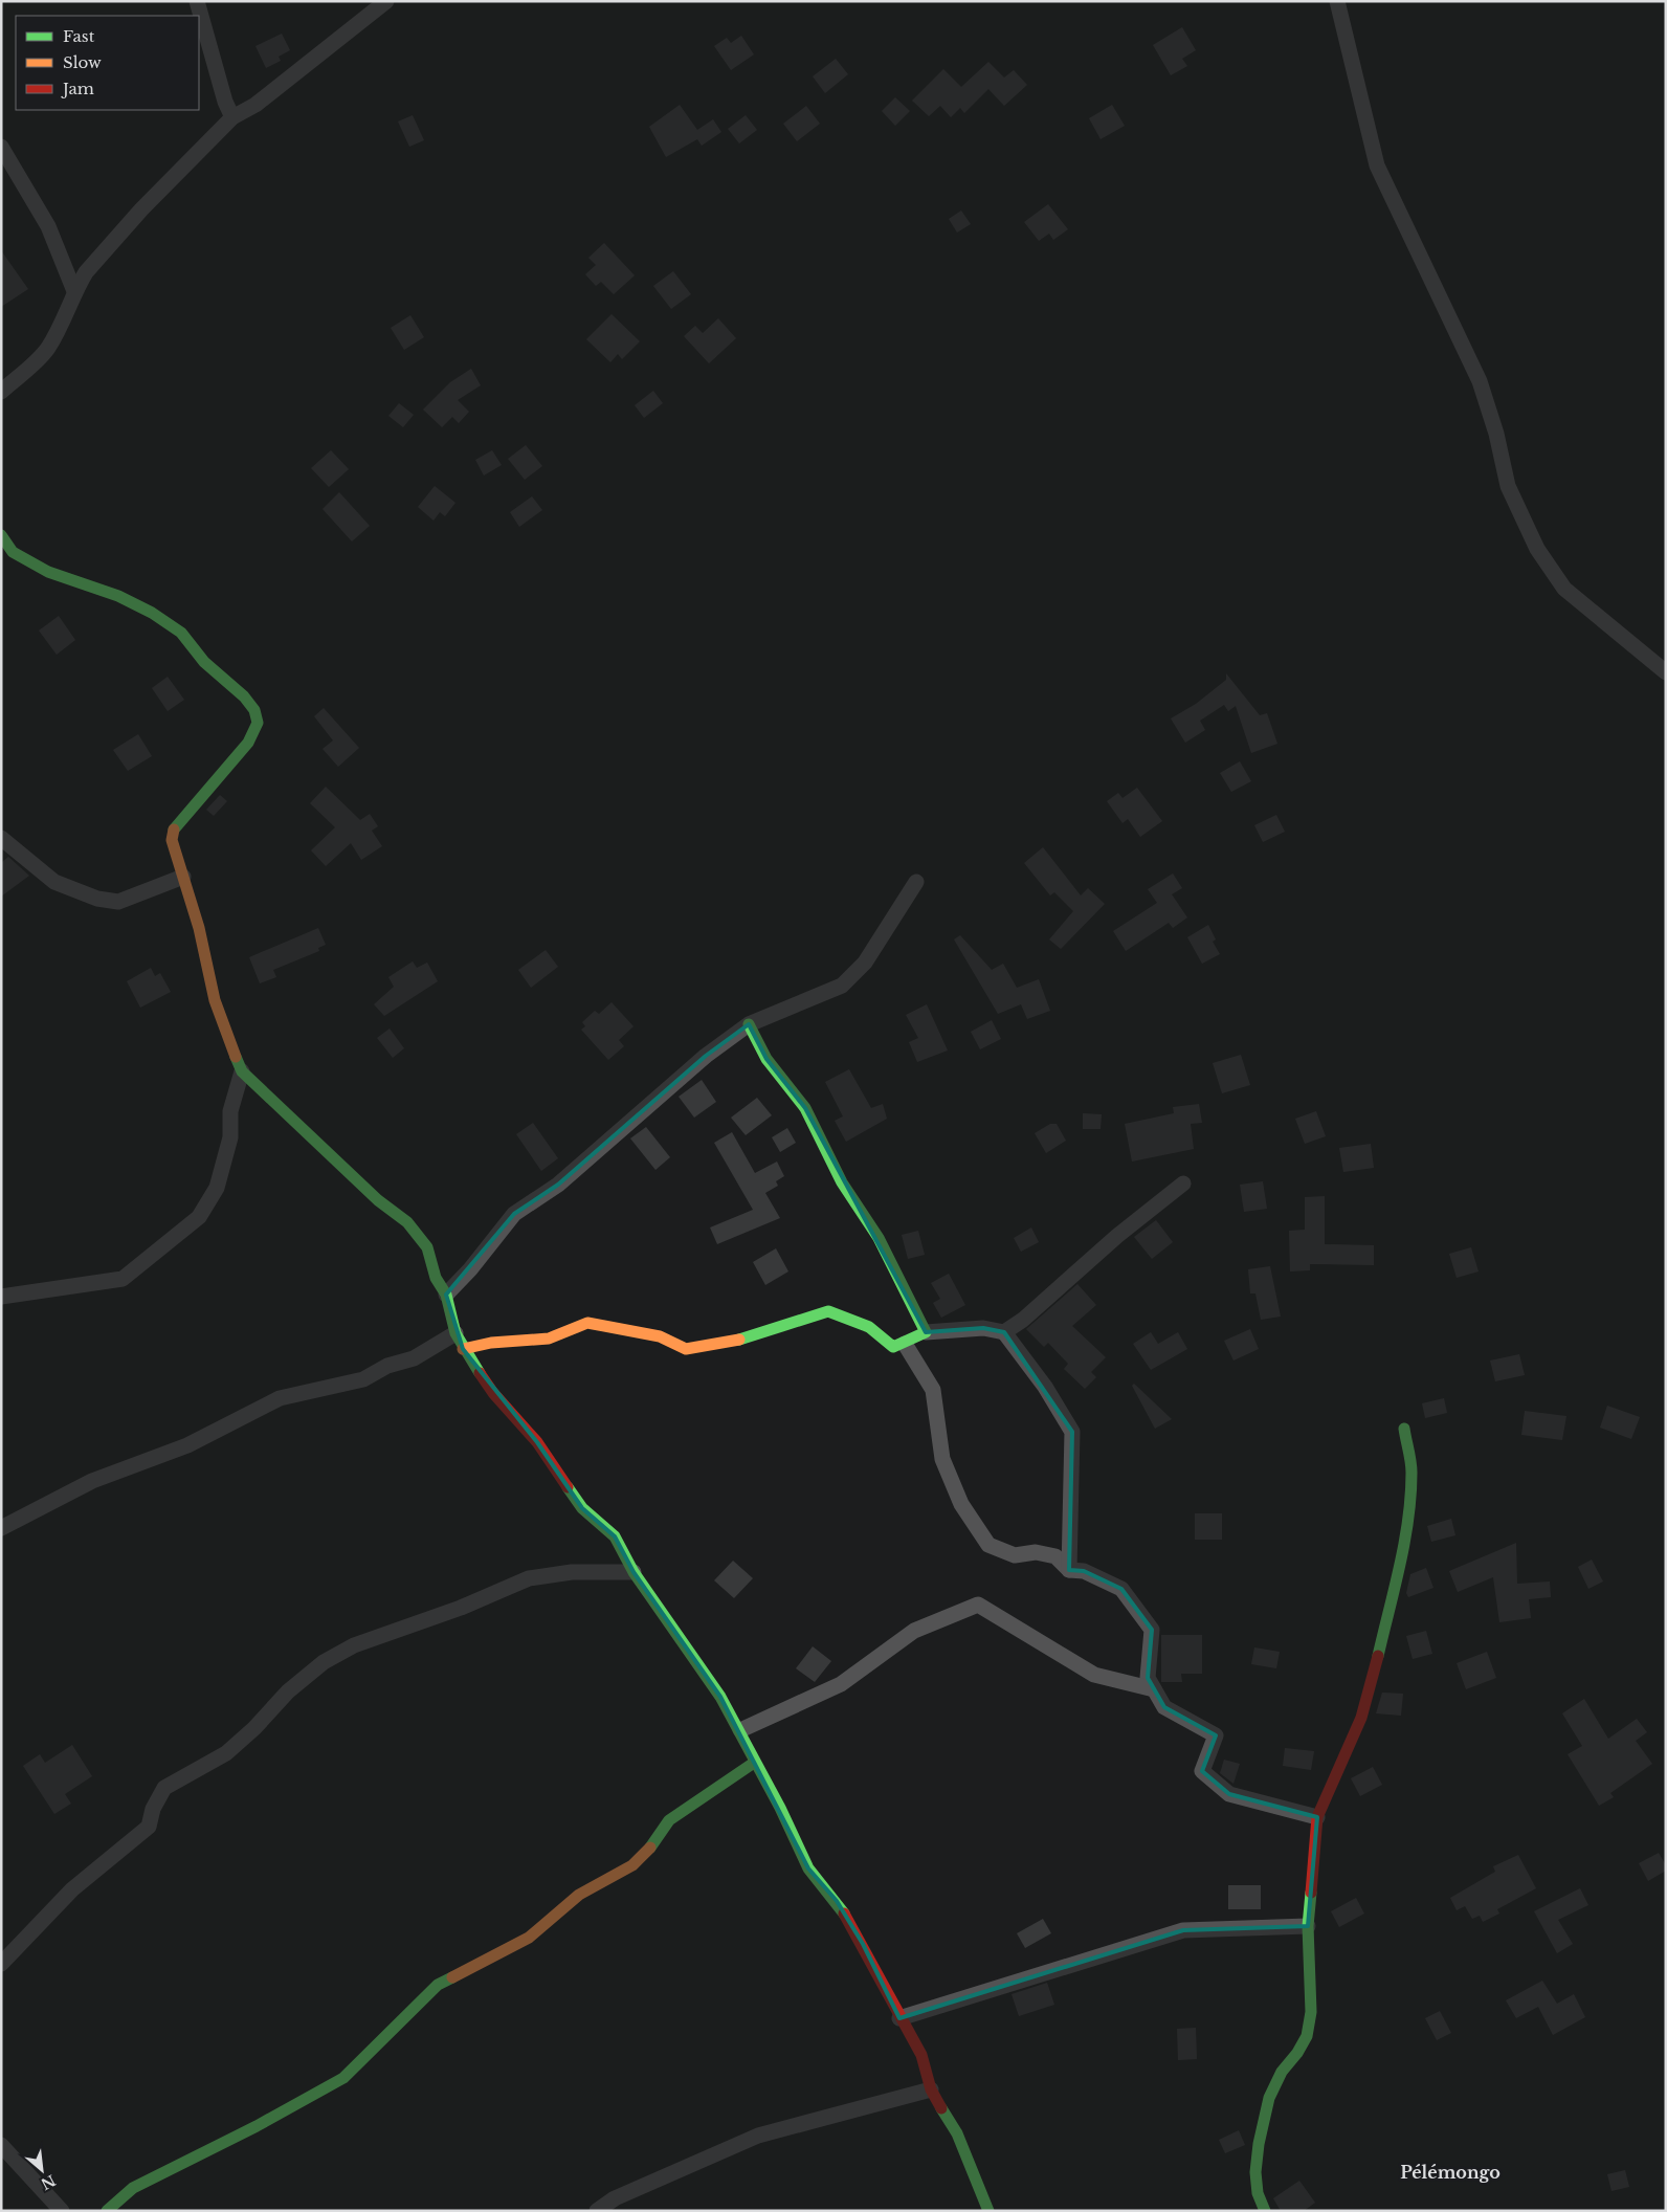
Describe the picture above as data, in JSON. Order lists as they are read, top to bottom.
{
  "districts": ["Pélémongo"],
  "legend": ["Fast", "Slow", "Jam"],
  "north": "bottom right"
}
